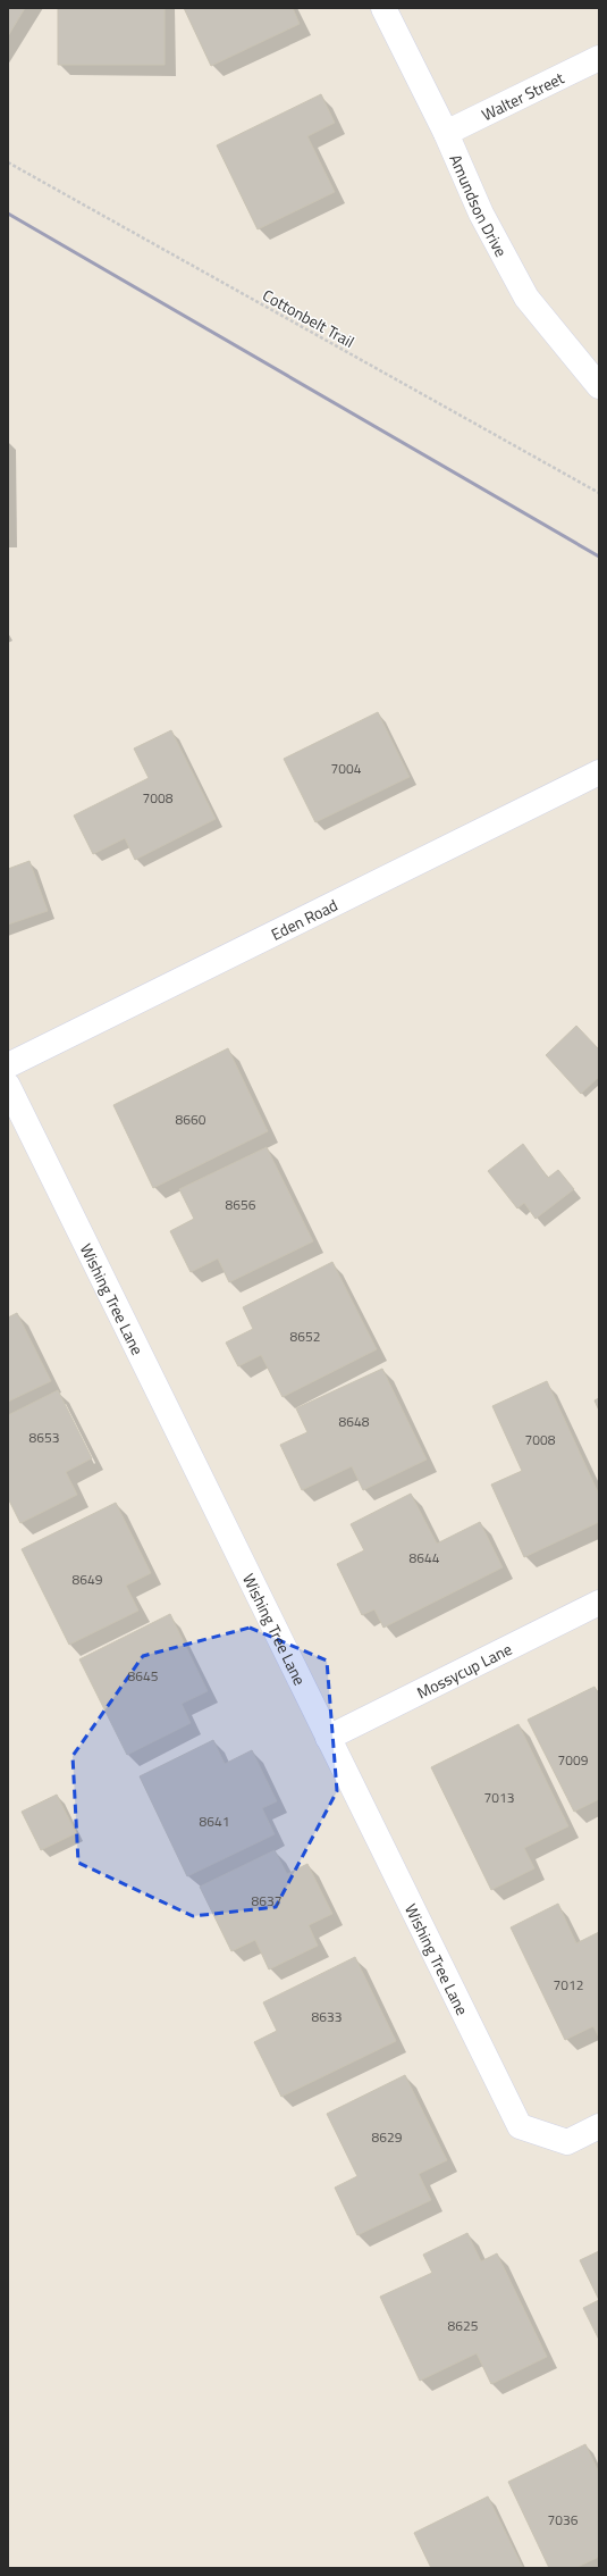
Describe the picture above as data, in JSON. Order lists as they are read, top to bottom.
{
  "streets": {
    "street": [
      "Walter Street",
      "Amundson Drive",
      "Eden Road",
      "Wishing Tree Lane",
      "Mossycup Lane"
    ],
    "path": ["Cottonbelt Trail"]
  },
  "crossings": [
    ["Walter Street", "Amundson Drive"],
    ["Wishing Tree Lane", "Mossycup Lane"]
  ],
  "house_numbers": [
    "7004",
    "7008",
    "8660",
    "8656",
    "8652",
    "8648",
    "8653",
    "7008",
    "8644",
    "8649",
    "8645",
    "7009",
    "7013",
    "8641",
    "8637",
    "7012",
    "8633",
    "8629",
    "8625",
    "7036"
  ]
}
